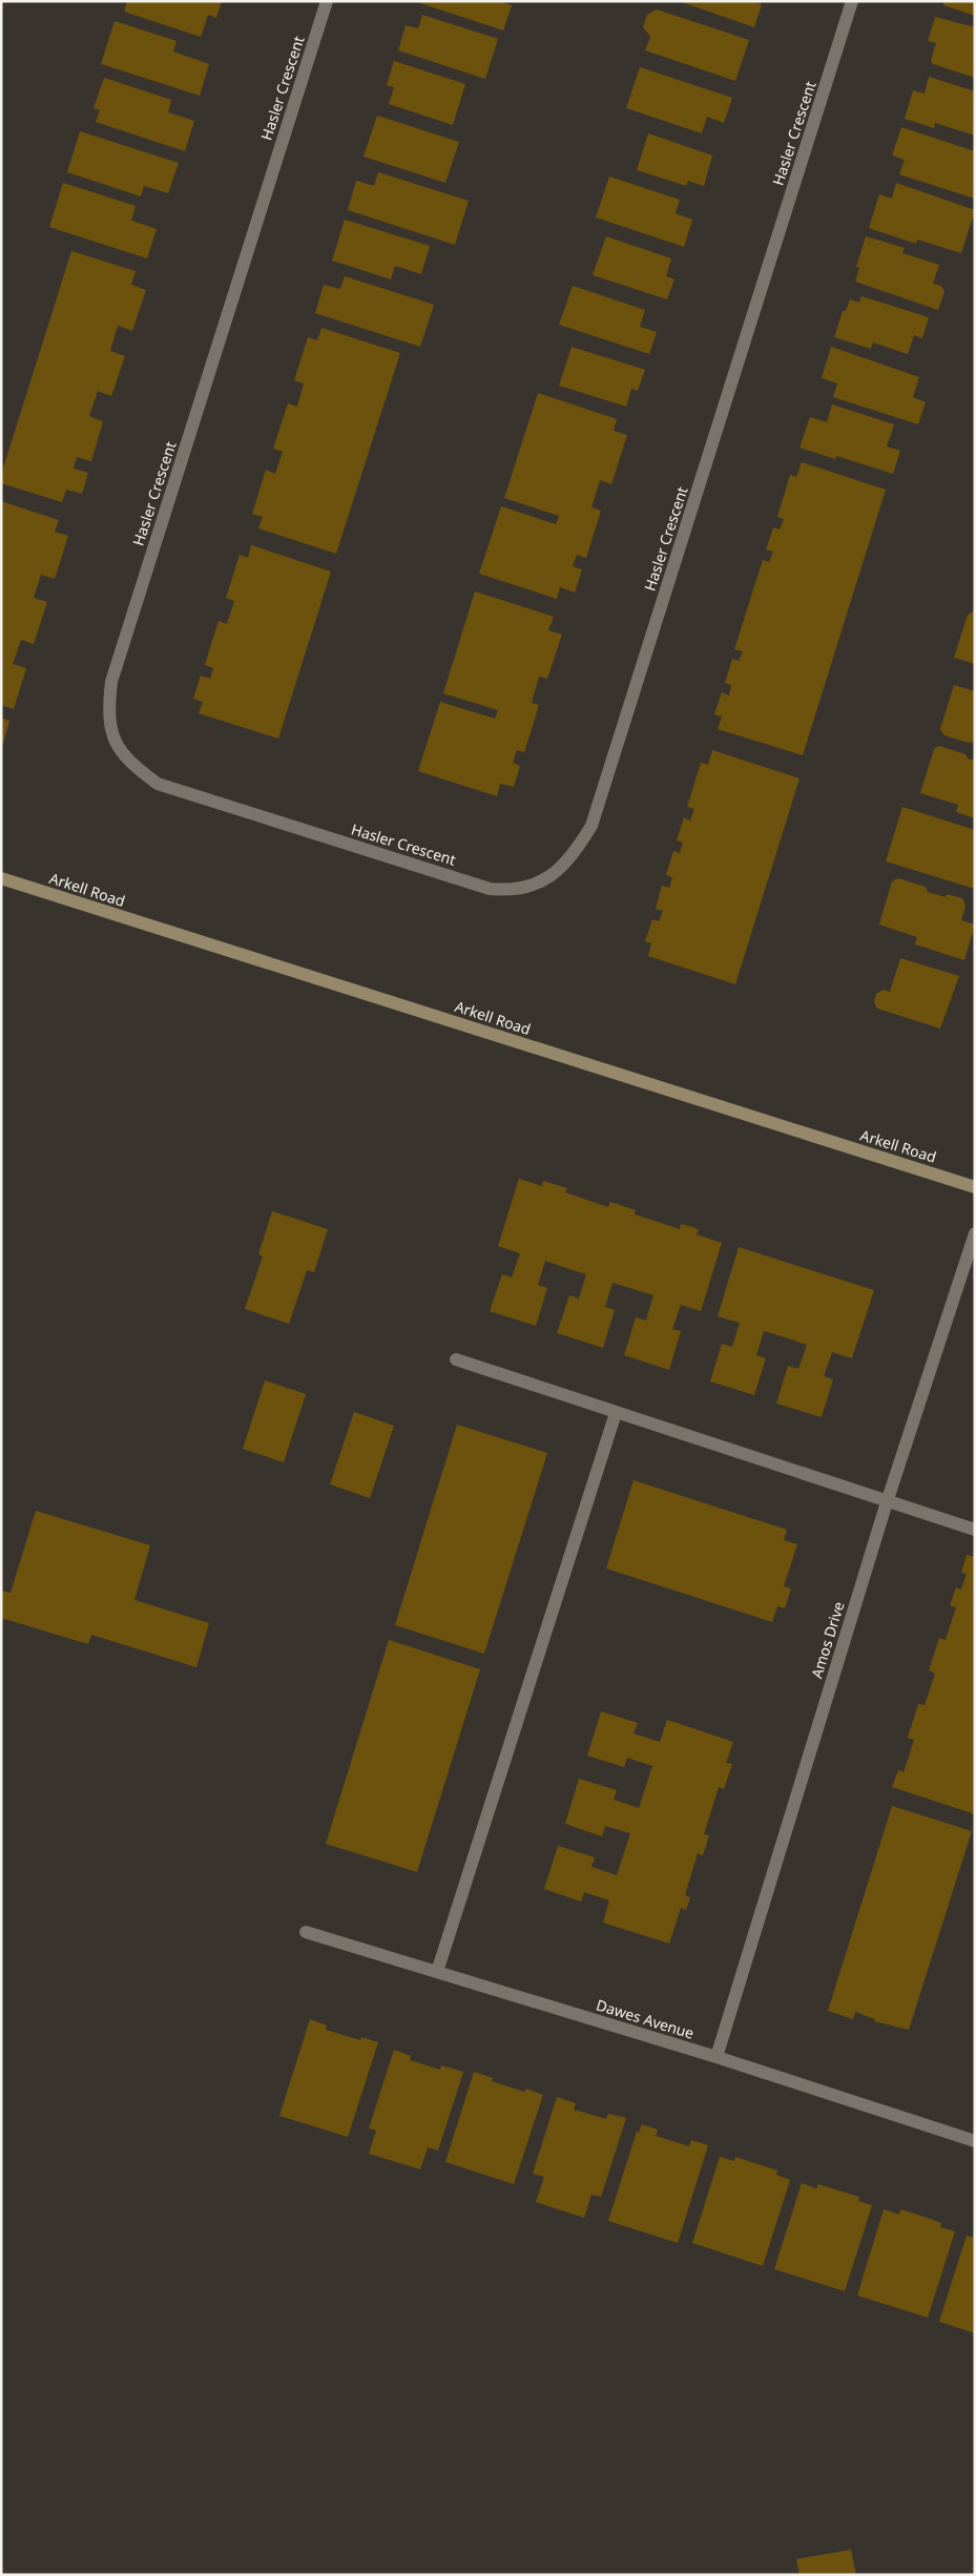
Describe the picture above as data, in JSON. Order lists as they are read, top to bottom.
{
  "streets": {
    "main road": ["Arkell Road"],
    "street": ["Hasler Crescent", "Amos Drive", "Dawes Avenue"]
  },
  "crossings": [
    ["Amos Drive", "Dawes Avenue"]
  ]
}
